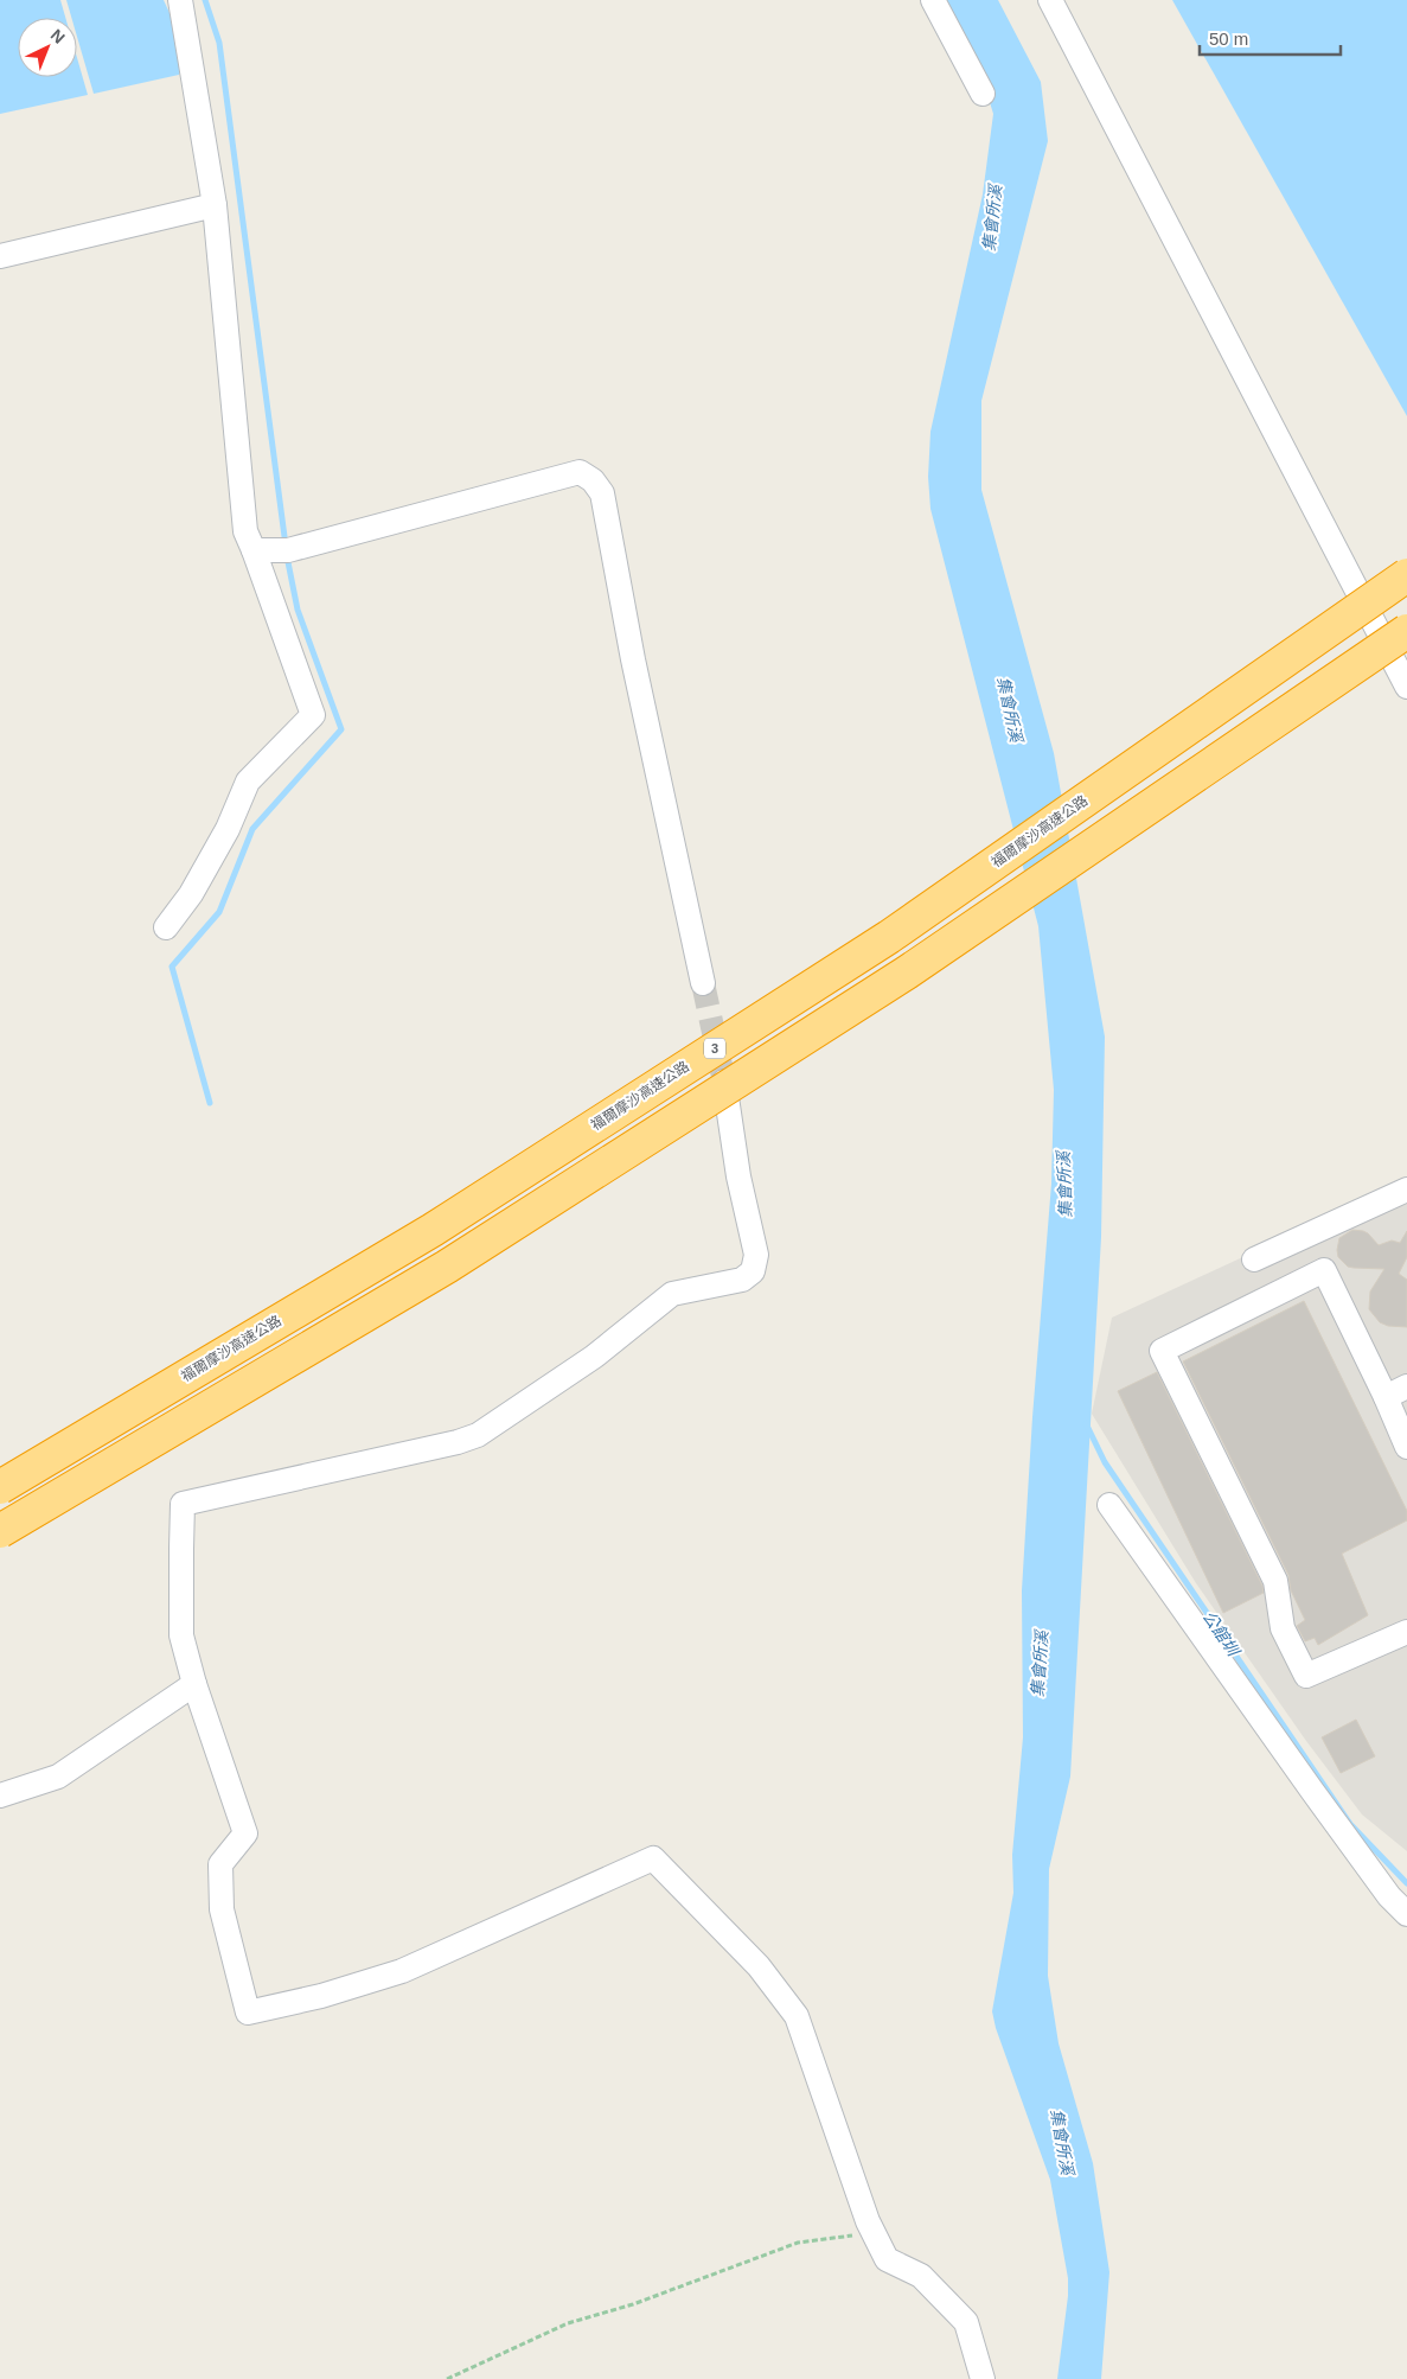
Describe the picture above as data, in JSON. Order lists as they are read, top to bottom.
{
  "streets": {
    "highway": ["福爾摩沙高速公路", "3"]
  },
  "water": ["集會所溪", "公館圳"],
  "scale_bar": "50 m",
  "north": "top right"
}
